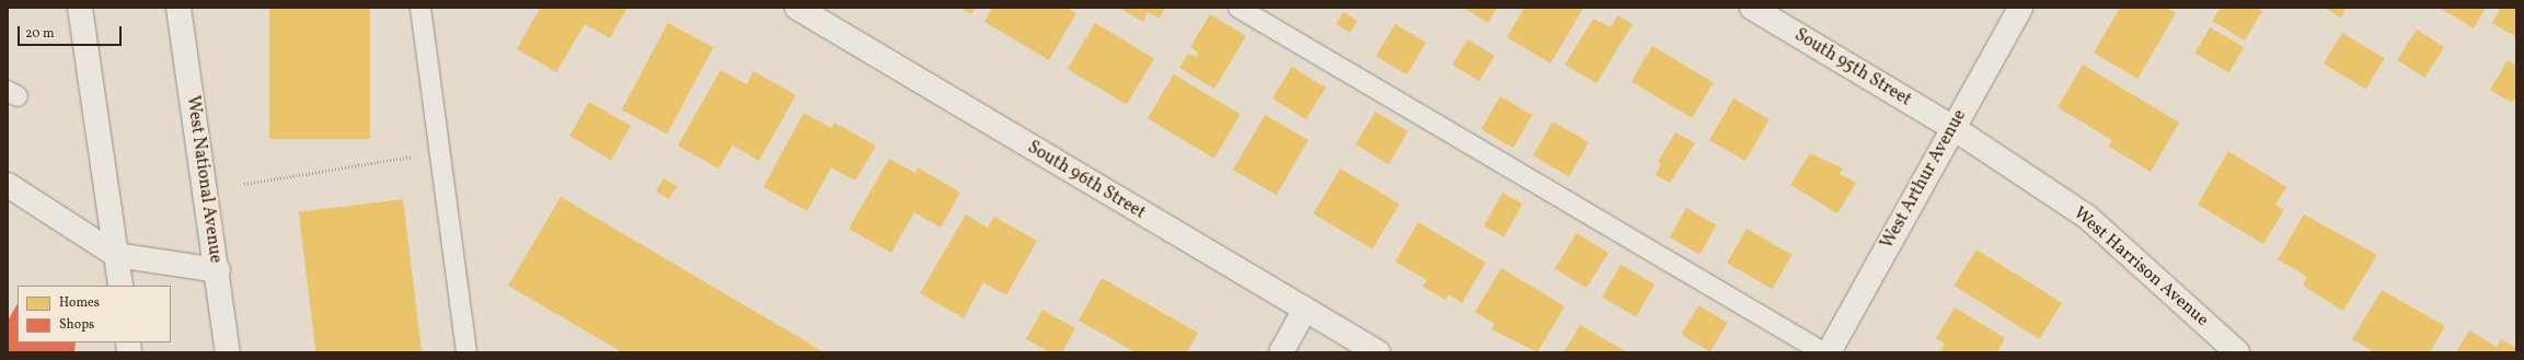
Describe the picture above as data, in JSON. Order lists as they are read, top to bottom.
{
  "streets": {
    "street": [
      "South 95th Street",
      "West National Avenue",
      "West Arthur Avenue",
      "South 96th Street",
      "West Harrison Avenue"
    ]
  },
  "crossings": [
    ["South 95th Street", "West Arthur Avenue"],
    ["South 95th Street", "West Harrison Avenue"],
    ["West Arthur Avenue", "West Harrison Avenue"]
  ],
  "legend": ["Homes", "Shops"],
  "scale_bar": "20 m"
}
